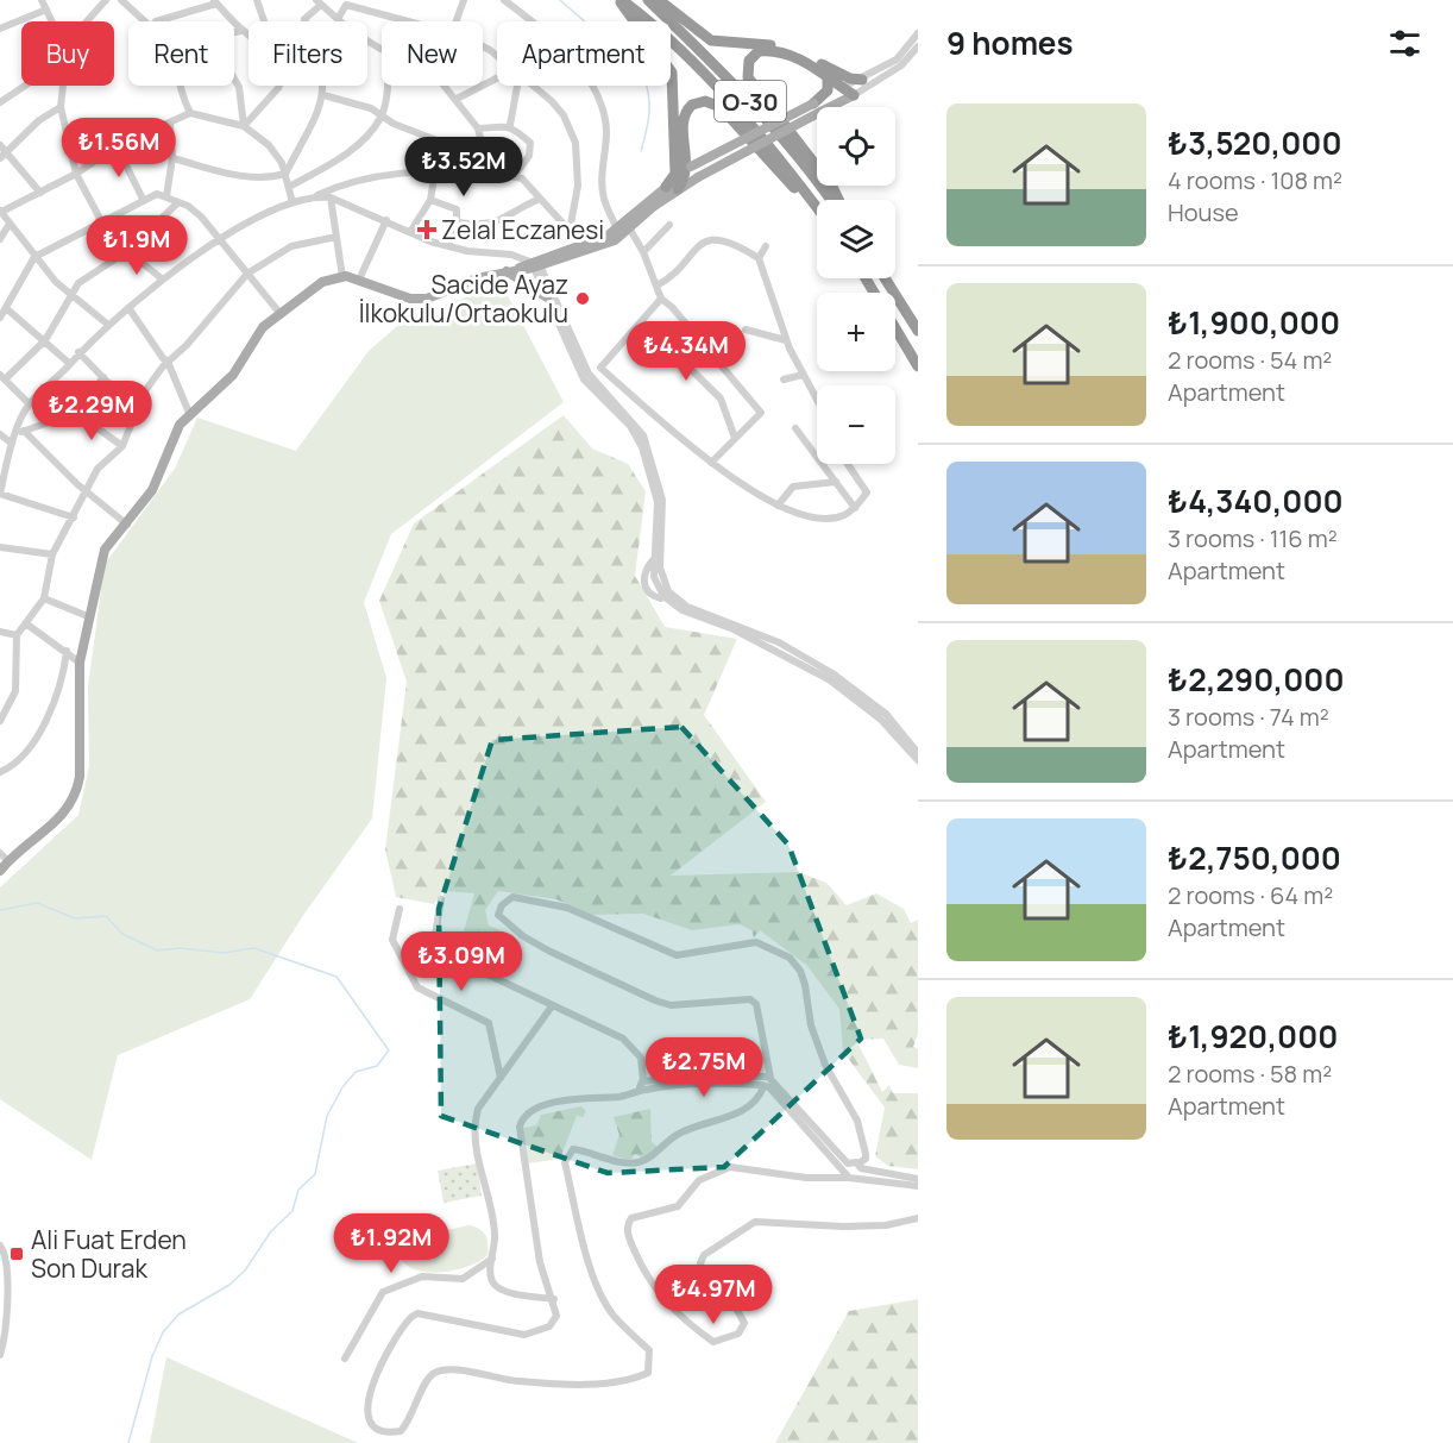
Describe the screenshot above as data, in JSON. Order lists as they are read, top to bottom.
{
  "streets": {
    "highway": ["O-30"]
  },
  "places": {
    "health": ["Zelal Eczanesi"],
    "other": ["Sacide Ayaz İlkokulu/Ortaokulu"],
    "transit": ["Ali Fuat Erden Son Durak"]
  },
  "page": {
    "heading": "9 homes",
    "chip": [
      "Buy",
      "Rent",
      "Filters",
      "New",
      "Apartment"
    ],
    "list": [
      {
        "name": "₺3,520,000",
        "note": "4 rooms · 108 m² · House"
      },
      {
        "name": "₺1,900,000",
        "note": "2 rooms · 54 m² · Apartment"
      },
      {
        "name": "₺4,340,000",
        "note": "3 rooms · 116 m² · Apartment"
      },
      {
        "name": "₺2,290,000",
        "note": "3 rooms · 74 m² · Apartment"
      },
      {
        "name": "₺2,750,000",
        "note": "2 rooms · 64 m² · Apartment"
      },
      {
        "name": "₺1,920,000",
        "note": "2 rooms · 58 m² · Apartment"
      }
    ],
    "map_buttons": ["+", "−"],
    "price": [
      "₺1.56M",
      "₺3.52M",
      "₺1.9M",
      "₺4.34M",
      "₺2.29M",
      "₺3.09M",
      "₺2.75M",
      "₺1.92M",
      "₺4.97M"
    ]
  }
}
